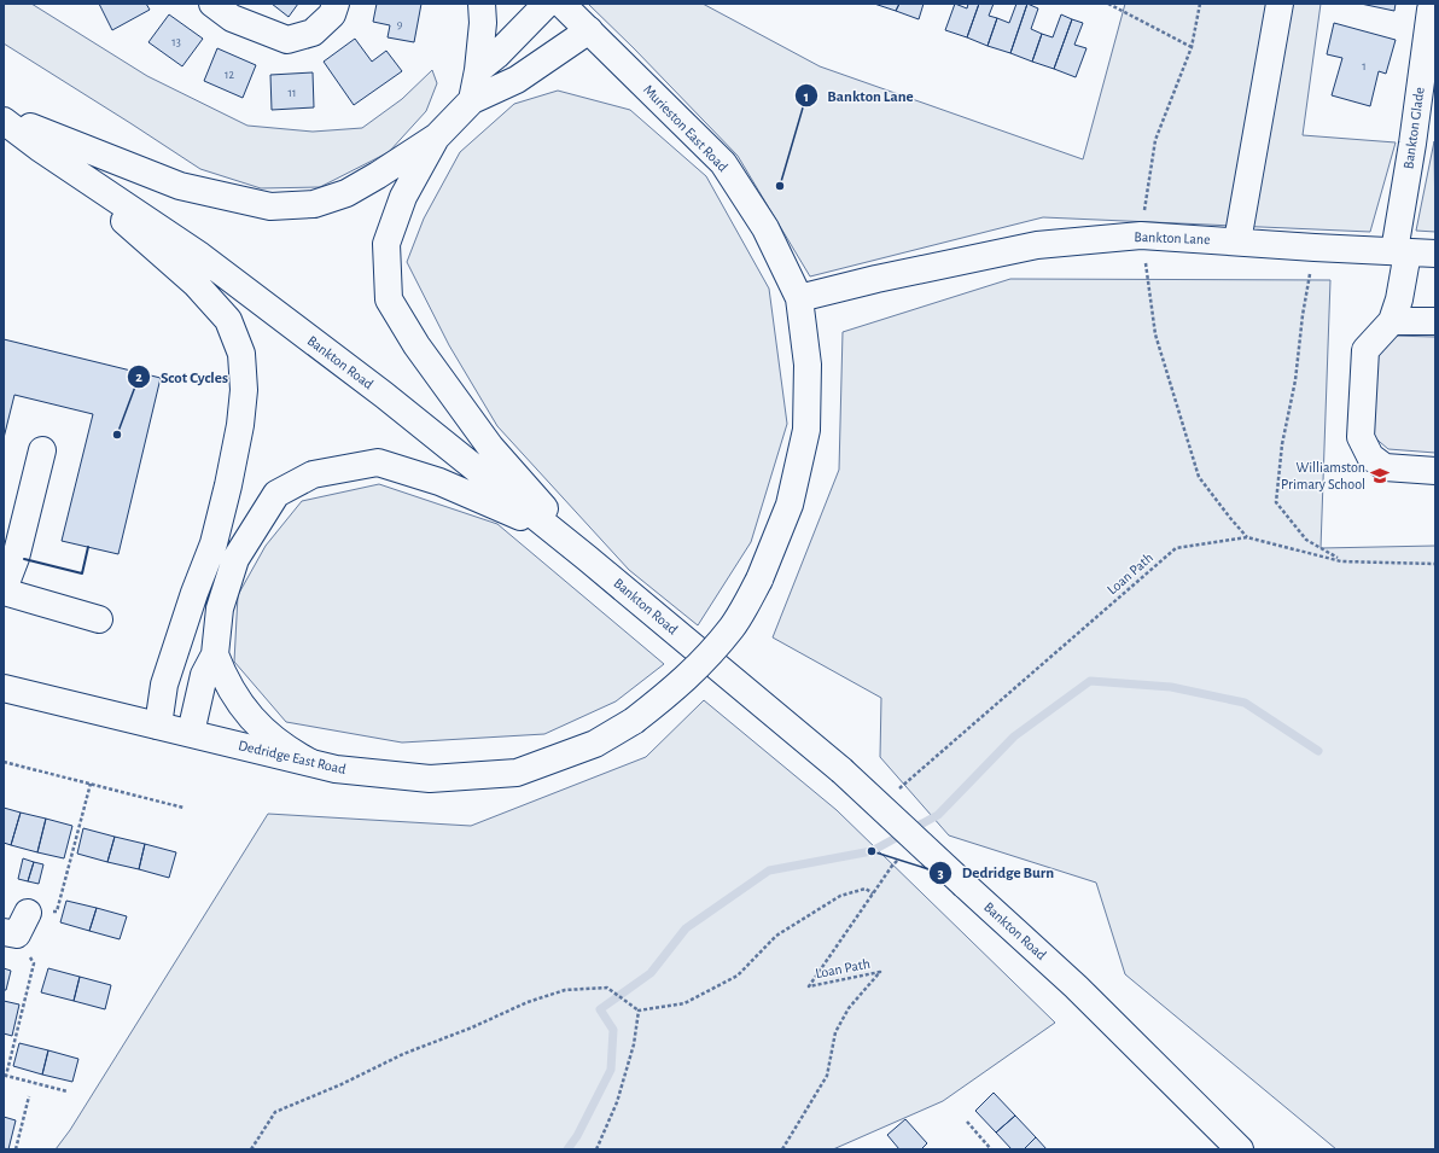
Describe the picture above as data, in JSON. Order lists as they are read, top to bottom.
{
  "streets": {
    "main road": [
      "Murieston East Road",
      "Bankton Glade",
      "Bankton Lane",
      "Bankton Road",
      "Dedridge East Road"
    ],
    "path": ["Loan Path"]
  },
  "crossings": [
    ["Murieston East Road", "Bankton Lane"],
    ["Murieston East Road", "Dedridge East Road"],
    ["Bankton Glade", "Bankton Lane"]
  ],
  "places": {
    "other": ["Bankton Lane", "Scot Cycles", "Dedridge Burn"],
    "school or university": ["Williamston Primary School"]
  },
  "house_numbers": [
    "9",
    "13",
    "1",
    "12",
    "11"
  ]
}
